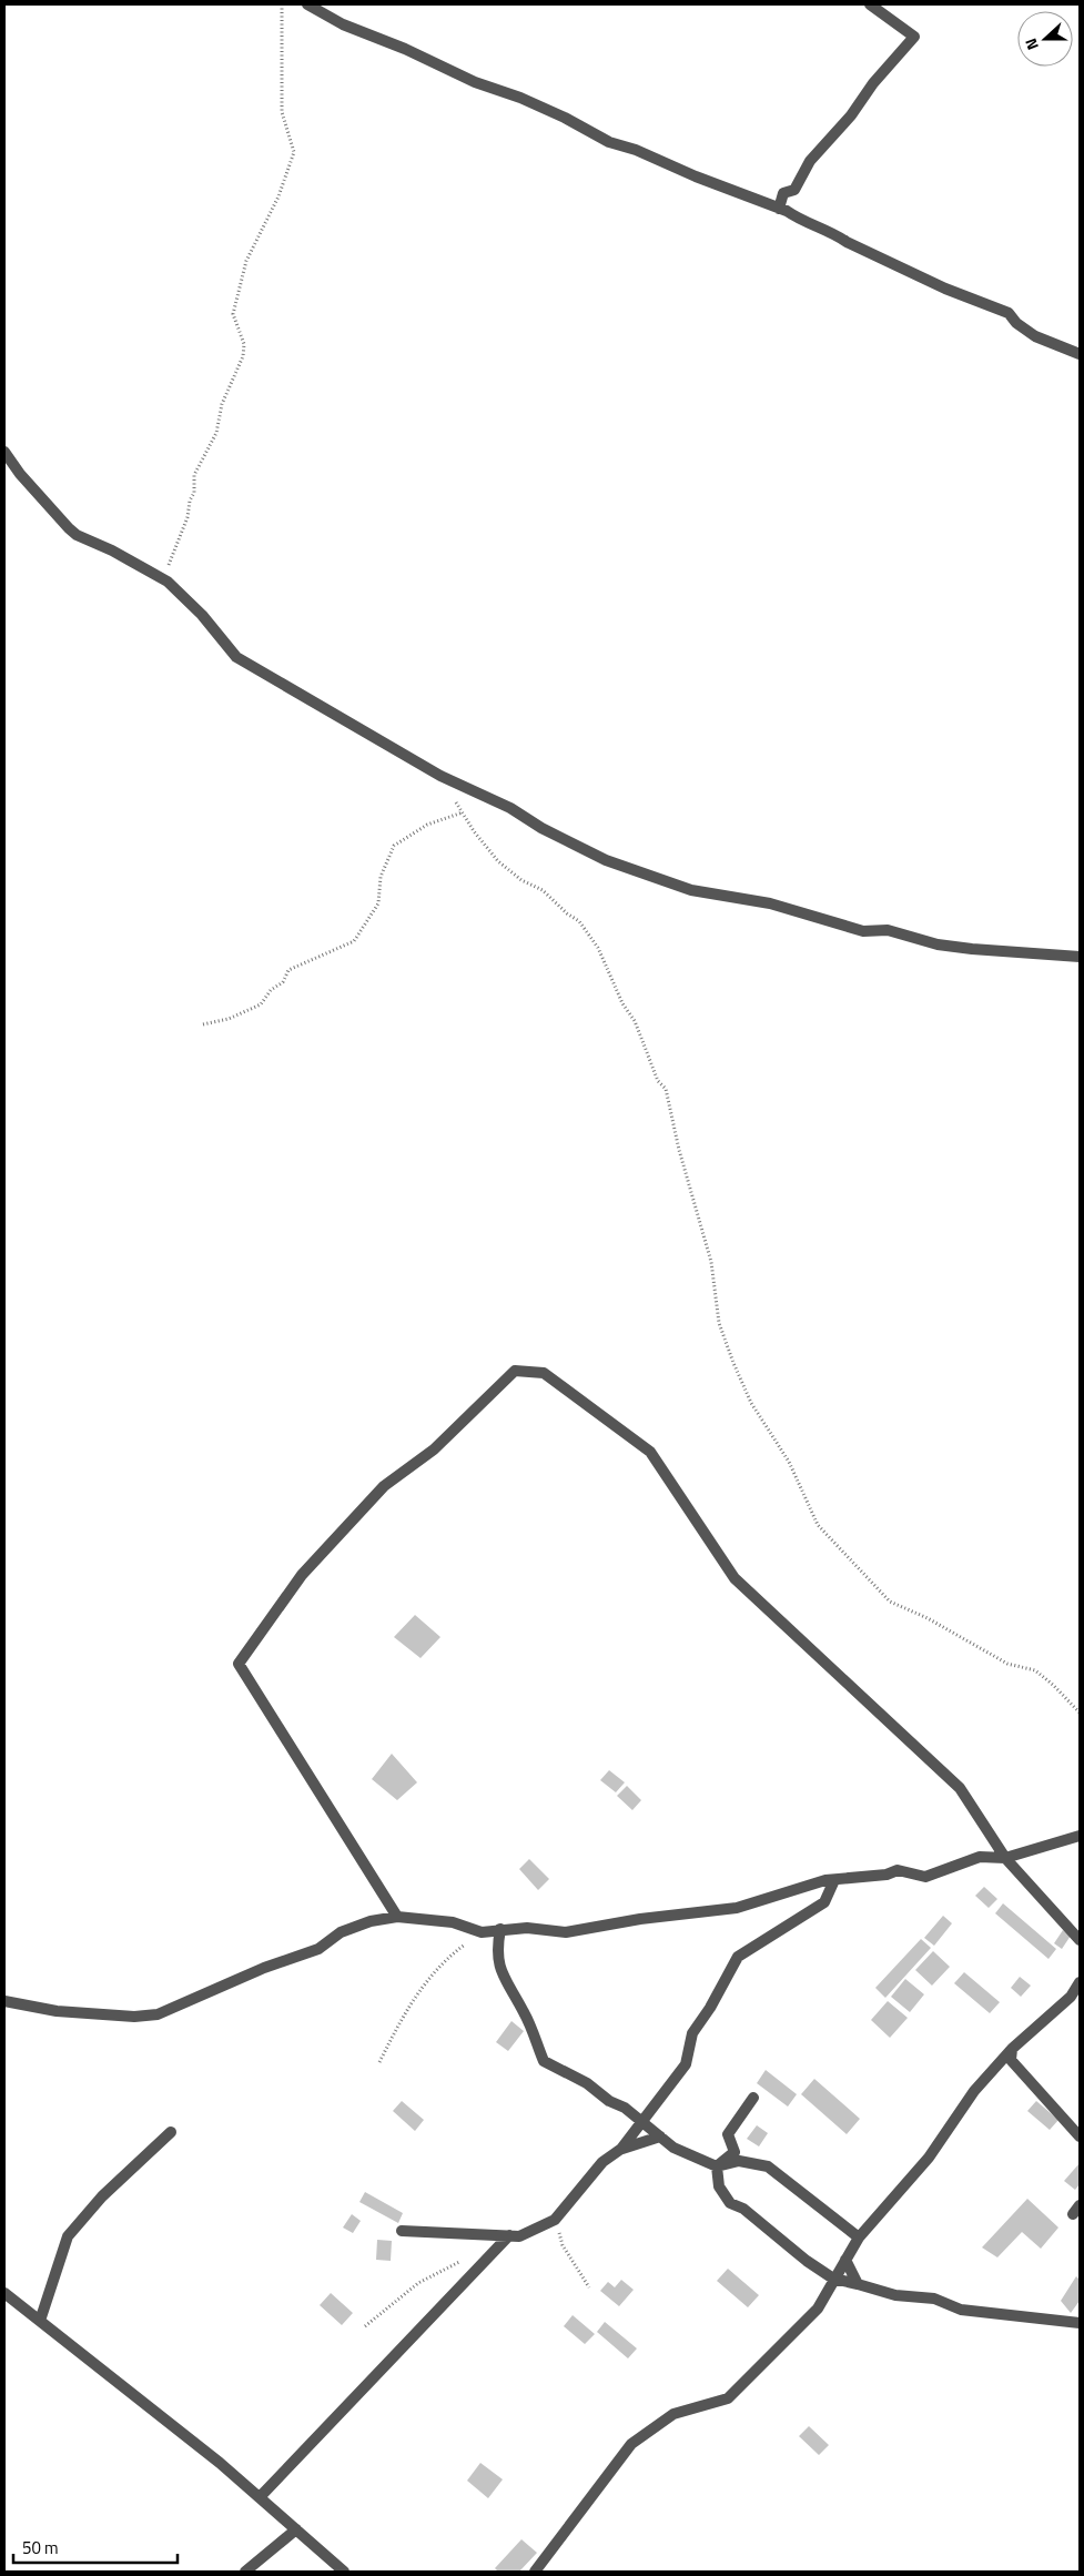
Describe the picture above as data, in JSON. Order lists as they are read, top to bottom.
{
  "scale_bar": "50 m",
  "north": "left"
}
